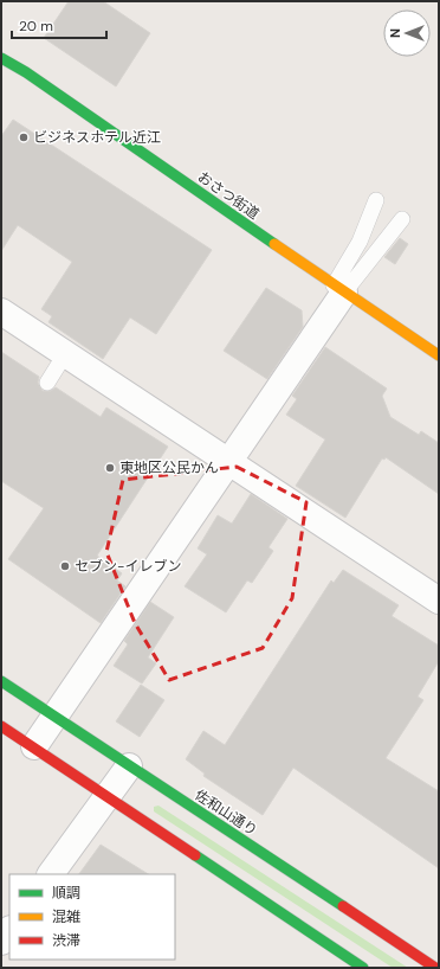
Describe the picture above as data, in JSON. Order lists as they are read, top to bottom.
{
  "streets": {
    "street": ["おさつ街道", "佐和山通り"]
  },
  "places": ["ビジネスホテル近江", "東地区公民かん", "セブン-イレブン"],
  "legend": ["順調", "混雑", "渋滞"],
  "scale_bar": "20 m",
  "north": "left"
}
